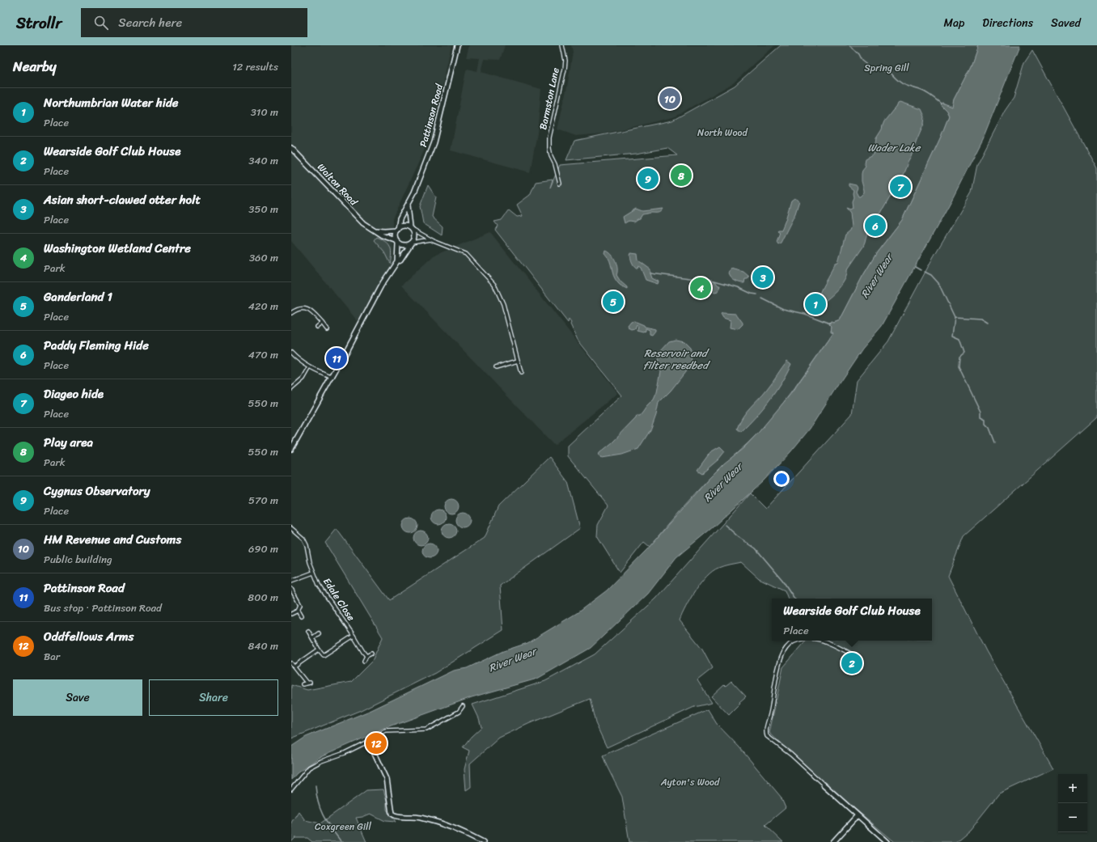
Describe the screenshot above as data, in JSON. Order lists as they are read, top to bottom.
{
  "streets": {
    "street": [
      "Barmston Lane",
      "Pattinson Road",
      "Walton Road",
      "Edale Close"
    ]
  },
  "crossings": [
    ["Pattinson Road", "Walton Road"]
  ],
  "water": ["Wader Lake", "River Wear", "Reservoir and filter reedbed"],
  "parks": [
    "Spring Gill",
    "North Wood",
    "Ayton's Wood",
    "Coxgreen Gill"
  ],
  "page": {
    "header": "Strollr",
    "search": "Search here",
    "nav": ["Map", "Directions", "Saved"],
    "heading": ["Nearby", "12 results"],
    "pins": [
      "10",
      "8",
      "9",
      "7",
      "6",
      "3",
      "4",
      "5",
      "1",
      "11",
      "2",
      "12"
    ],
    "list": [
      {
        "mark": "1",
        "name": "Northumbrian Water hide",
        "note": "Place",
        "value": "310 m"
      },
      {
        "mark": "2",
        "name": "Wearside Golf Club House",
        "note": "Place",
        "value": "340 m"
      },
      {
        "mark": "3",
        "name": "Asian short-clawed otter holt",
        "note": "Place",
        "value": "350 m"
      },
      {
        "mark": "4",
        "name": "Washington Wetland Centre",
        "note": "Park",
        "value": "360 m"
      },
      {
        "mark": "5",
        "name": "Ganderland 1",
        "note": "Place",
        "value": "420 m"
      },
      {
        "mark": "6",
        "name": "Paddy Fleming Hide",
        "note": "Place",
        "value": "470 m"
      },
      {
        "mark": "7",
        "name": "Diageo hide",
        "note": "Place",
        "value": "550 m"
      },
      {
        "mark": "8",
        "name": "Play area",
        "note": "Park",
        "value": "550 m"
      },
      {
        "mark": "9",
        "name": "Cygnus Observatory",
        "note": "Place",
        "value": "570 m"
      },
      {
        "mark": "10",
        "name": "HM Revenue and Customs",
        "note": "Public building",
        "value": "690 m"
      },
      {
        "mark": "11",
        "name": "Pattinson Road",
        "note": "Bus stop · Pattinson Road",
        "value": "800 m"
      },
      {
        "mark": "12",
        "name": "Oddfellows Arms",
        "note": "Bar",
        "value": "840 m"
      }
    ],
    "popup": ["Wearside Golf Club House", "Place"],
    "buttons": ["Save", "Share"],
    "map_buttons": ["+", "−"]
  }
}
